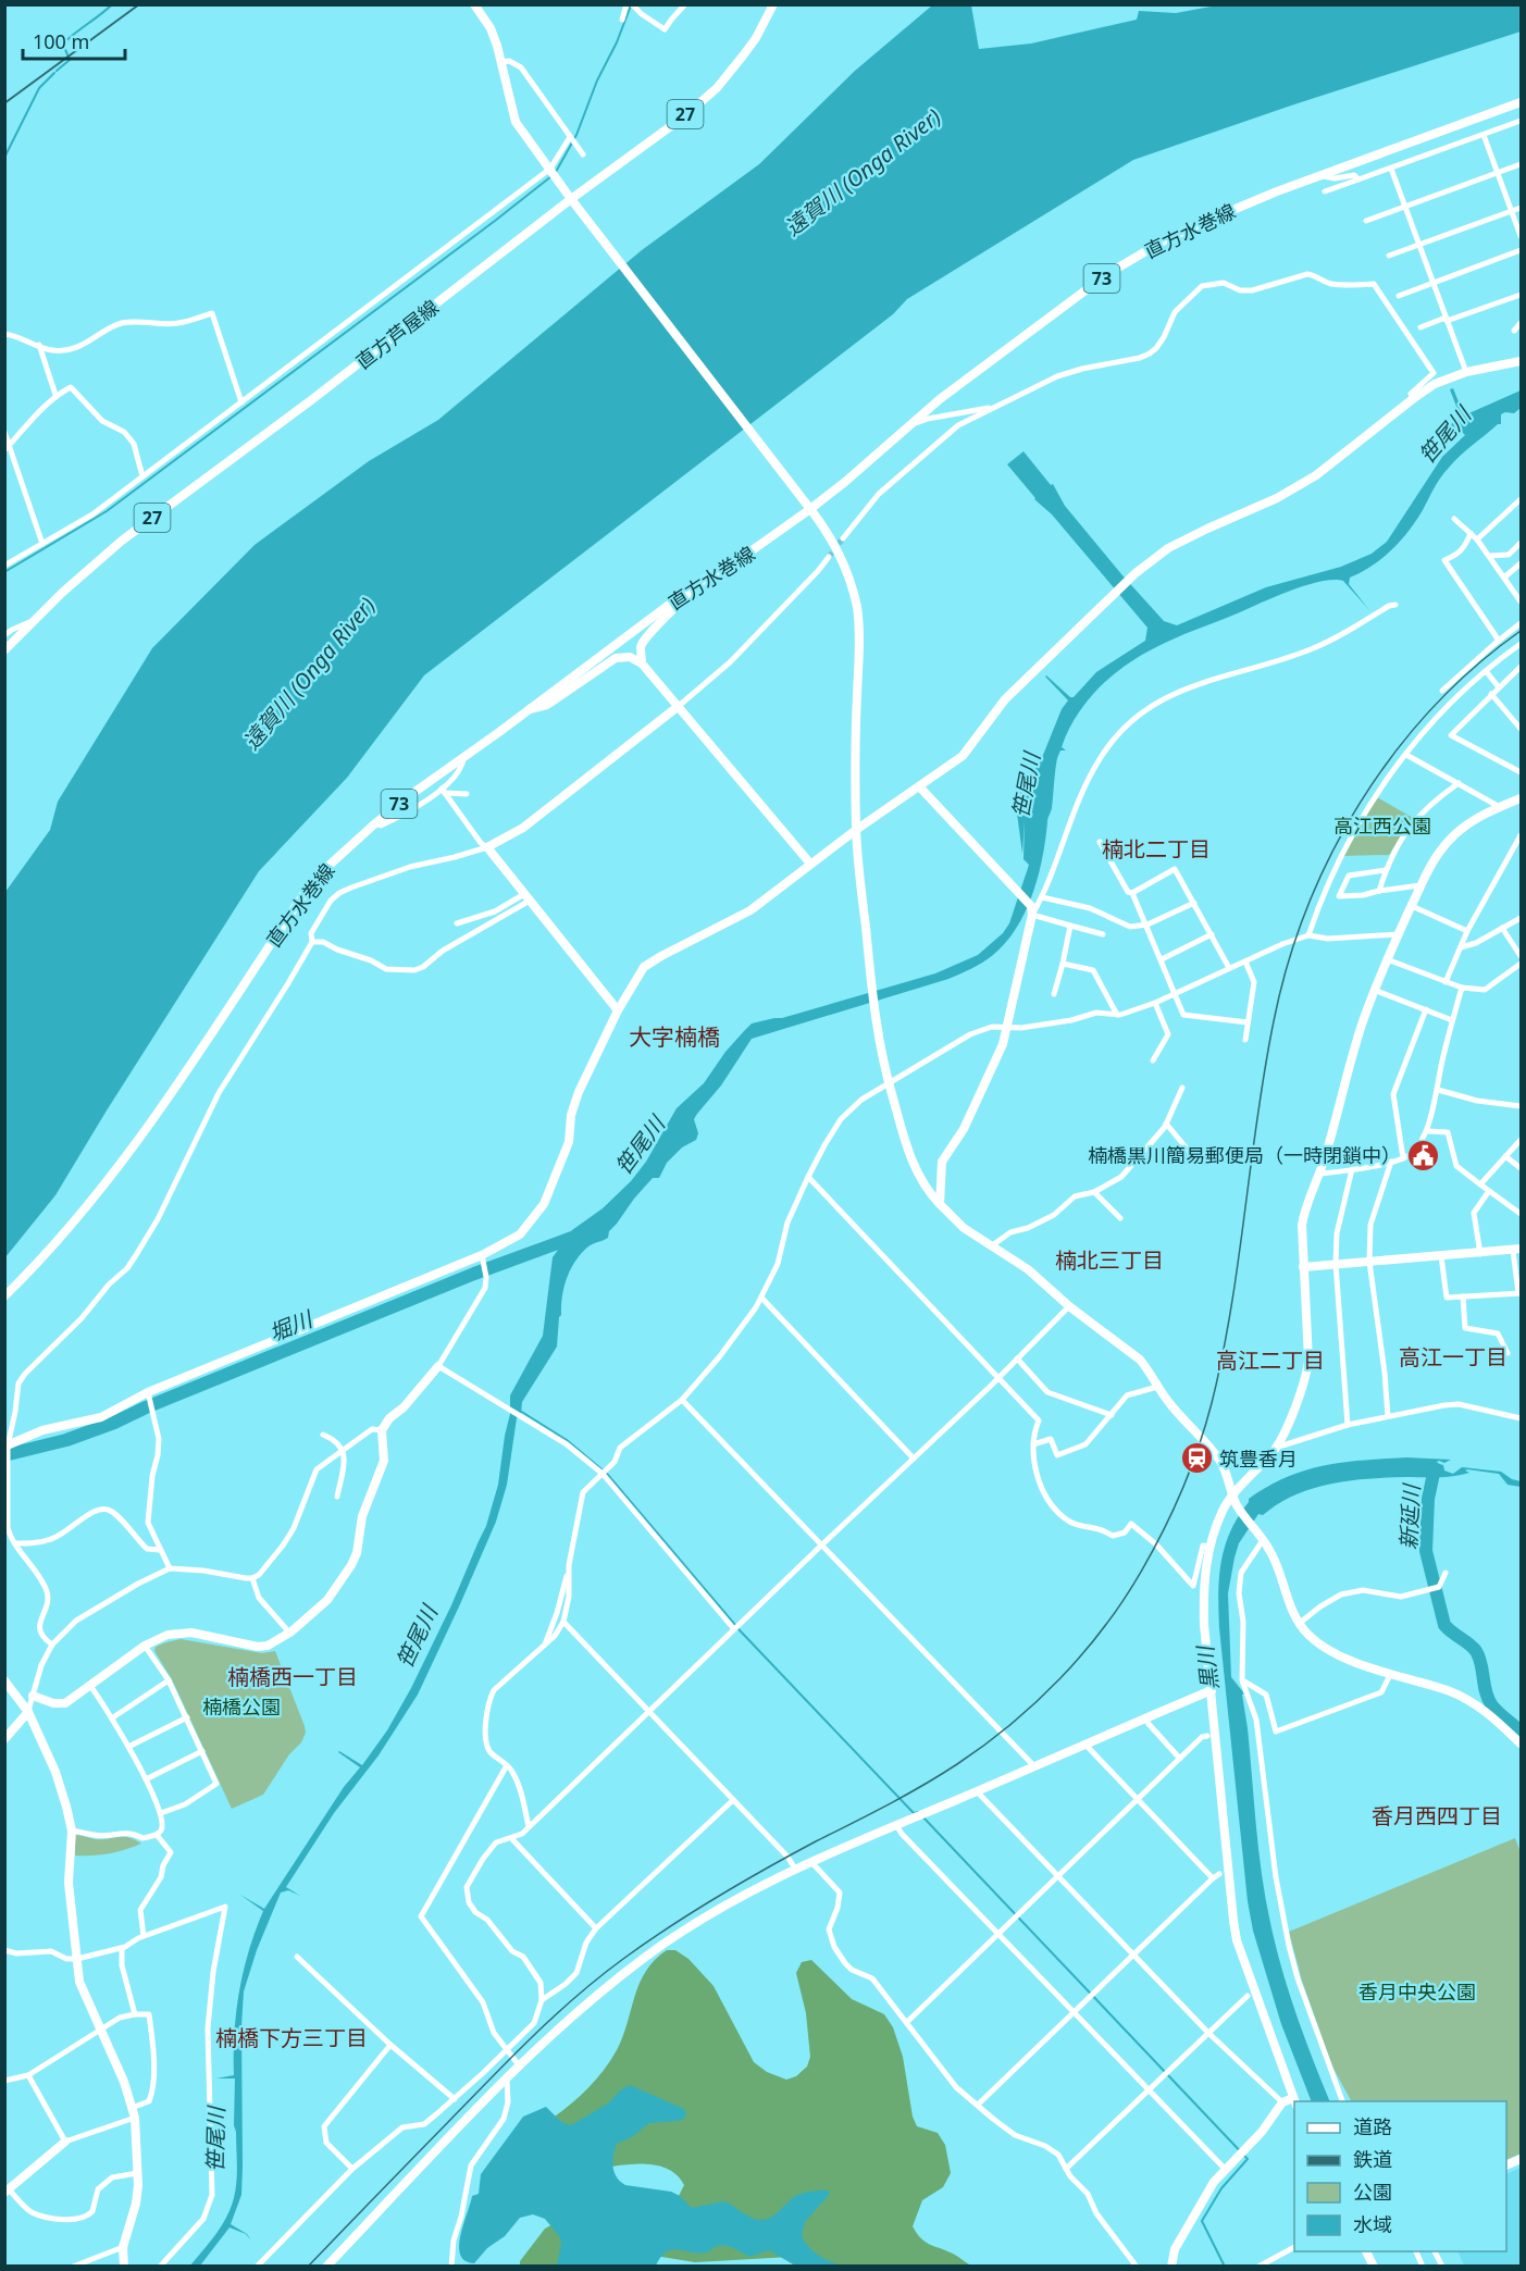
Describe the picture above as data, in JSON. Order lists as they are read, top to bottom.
{
  "streets": {
    "main road": [
      "27",
      "直方水巻線",
      "73",
      "直方芦屋線"
    ]
  },
  "districts": [
    "楠北二丁目",
    "大字楠橋",
    "楠北三丁目",
    "高江一丁目",
    "高江二丁目",
    "楠橋西一丁目",
    "香月西四丁目",
    "楠橋下方三丁目"
  ],
  "water": [
    "遠賀川 (Onga River)",
    "笹尾川",
    "堀川",
    "新延川",
    "黒川"
  ],
  "parks": ["高江西公園", "楠橋公園", "香月中央公園"],
  "places": {
    "public building": ["楠橋黒川簡易郵便局（一時閉鎖中）"],
    "station": ["筑豊香月"]
  },
  "legend": [
    "道路",
    "鉄道",
    "公園",
    "水域"
  ],
  "scale_bar": "100 m"
}
